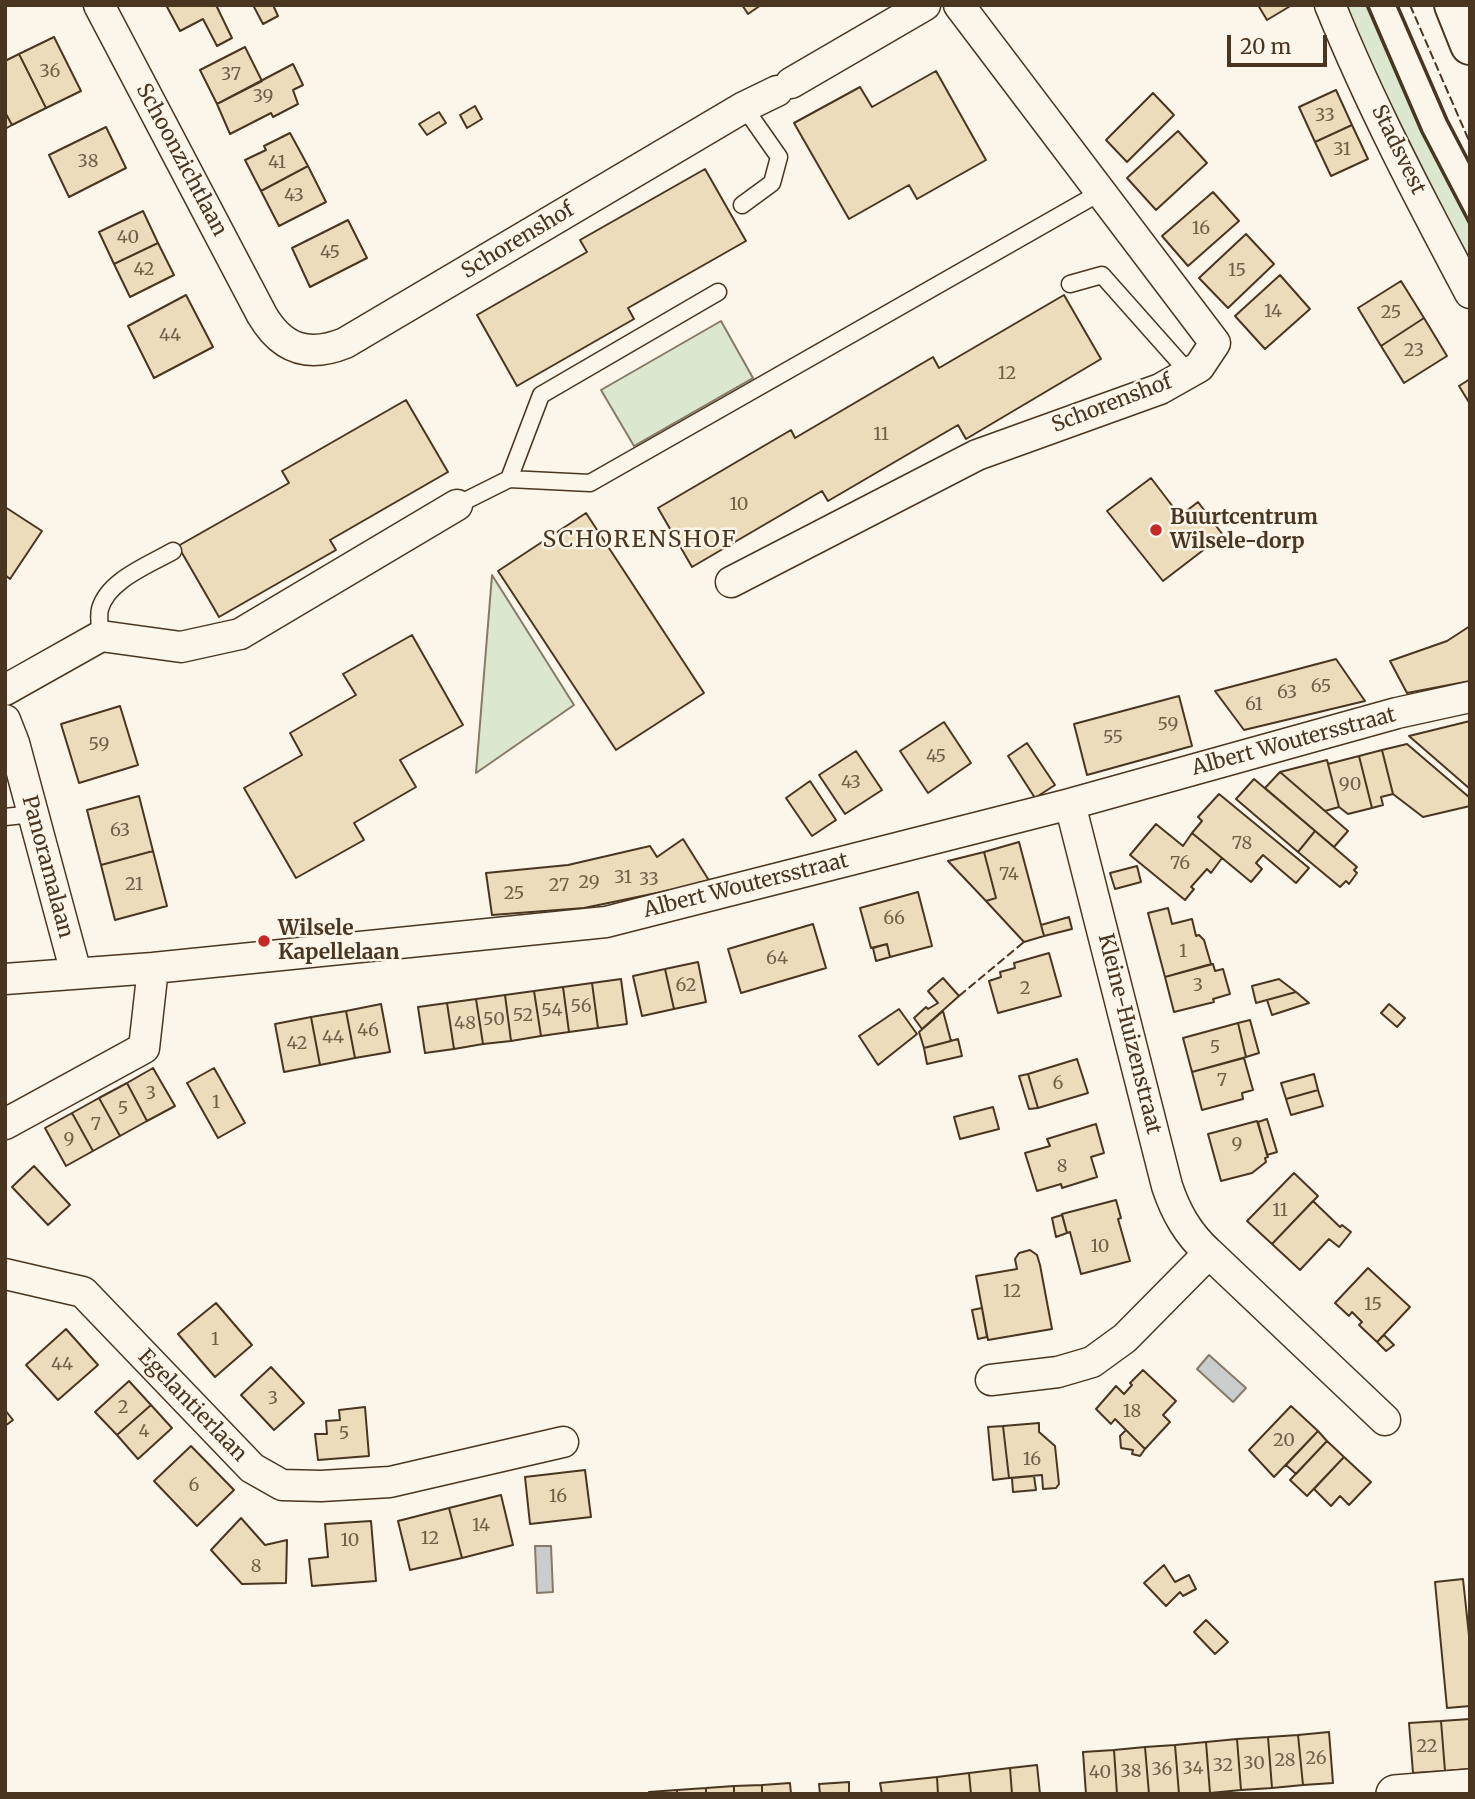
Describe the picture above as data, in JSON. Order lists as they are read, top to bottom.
{
  "streets": {
    "street": [
      "Stadsvest",
      "Schoonzichtlaan",
      "Schorenshof",
      "Albert Woutersstraat",
      "Panoramalaan",
      "Kleine-Huizenstraat",
      "Egelantierlaan"
    ]
  },
  "crossings": [
    ["Schoonzichtlaan", "Schorenshof"],
    ["Albert Woutersstraat", "Panoramalaan"],
    ["Albert Woutersstraat", "Kleine-Huizenstraat"]
  ],
  "districts": ["SCHORENSHOF"],
  "places": ["Buurtcentrum Wilsele-dorp", "Wilsele Kapellelaan"],
  "house_numbers": [
    "36",
    "37",
    "39",
    "33",
    "31",
    "38",
    "41",
    "43",
    "16",
    "40",
    "45",
    "42",
    "15",
    "14",
    "25",
    "44",
    "23",
    "12",
    "11",
    "10",
    "65",
    "63",
    "61",
    "59",
    "55",
    "59",
    "45",
    "43",
    "90",
    "63",
    "78",
    "76",
    "74",
    "31",
    "33",
    "29",
    "21",
    "27",
    "25",
    "66",
    "1",
    "64",
    "62",
    "3",
    "2",
    "56",
    "54",
    "52",
    "50",
    "48",
    "46",
    "44",
    "42",
    "5",
    "7",
    "6",
    "3",
    "1",
    "5",
    "7",
    "9",
    "9",
    "8",
    "11",
    "10",
    "12",
    "15",
    "1",
    "44",
    "3",
    "2",
    "18",
    "4",
    "5",
    "20",
    "16",
    "6",
    "16",
    "14",
    "12",
    "10",
    "8",
    "22",
    "26",
    "28",
    "30",
    "32",
    "34",
    "36",
    "38",
    "40"
  ],
  "scale_bar": "20 m"
}
